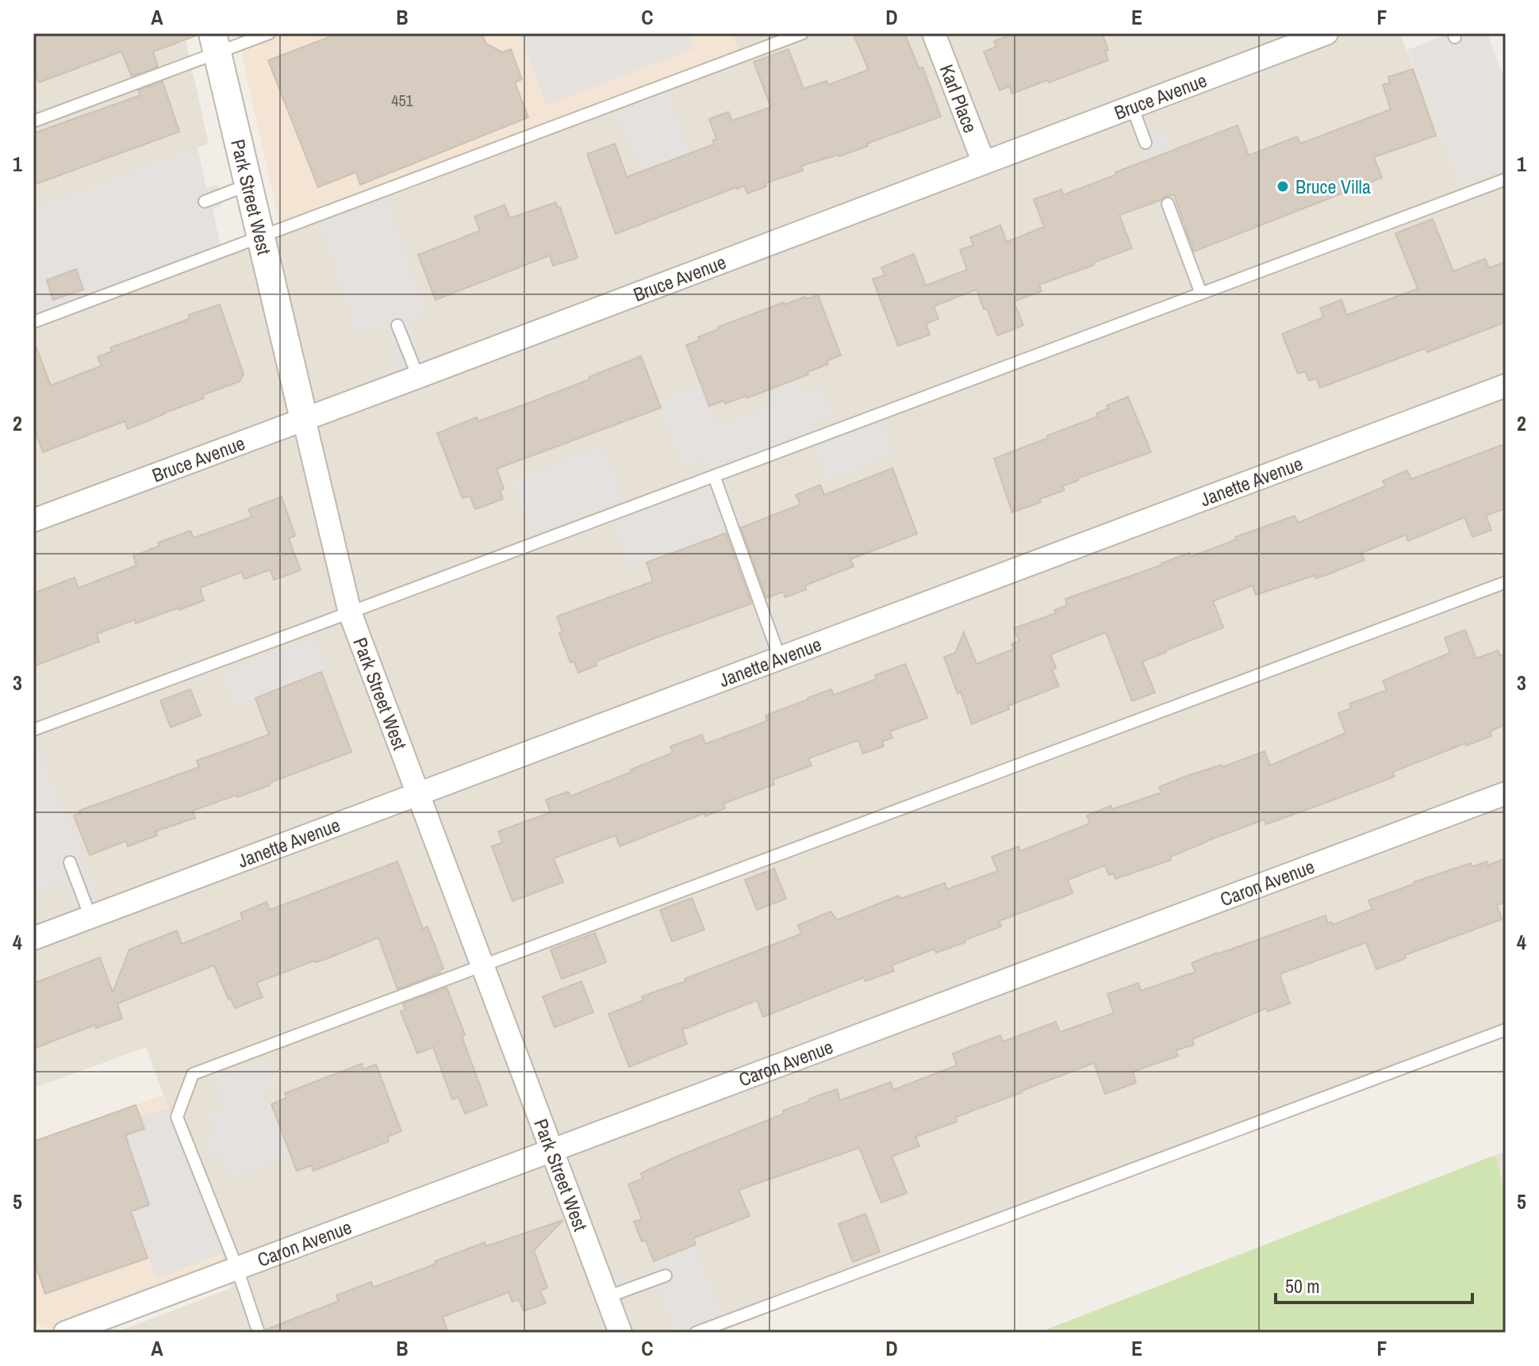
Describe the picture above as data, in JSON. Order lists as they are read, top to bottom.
{
  "streets": {
    "street": [
      "Bruce Avenue",
      "Karl Place",
      "Park Street West",
      "Janette Avenue",
      "Caron Avenue"
    ]
  },
  "crossings": [
    ["Bruce Avenue", "Karl Place"],
    ["Bruce Avenue", "Park Street West"],
    ["Park Street West", "Janette Avenue"],
    ["Park Street West", "Caron Avenue"]
  ],
  "places": ["Bruce Villa"],
  "house_numbers": ["451"],
  "scale_bar": "50 m",
  "grid": {
    "columns": [
      "A",
      "B",
      "C",
      "D",
      "E",
      "F"
    ],
    "rows": [
      "1",
      "2",
      "3",
      "4",
      "5"
    ]
  }
}
